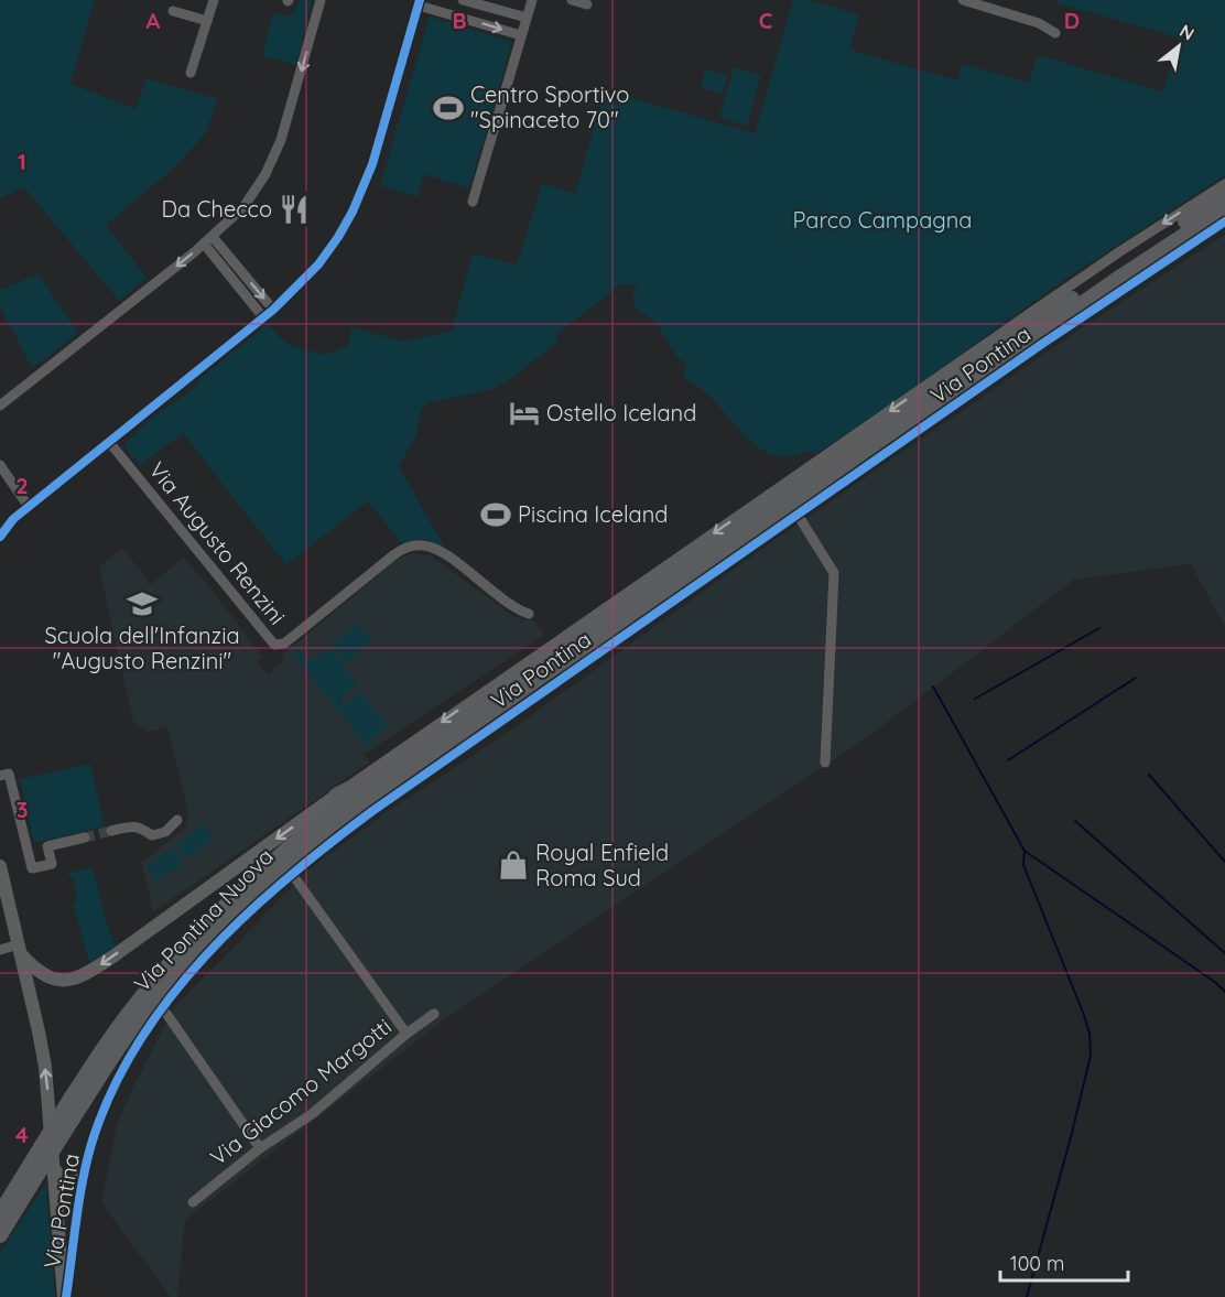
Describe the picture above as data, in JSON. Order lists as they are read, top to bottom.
{
  "streets": {
    "highway": ["Via Pontina", "Via Pontina Nuova"],
    "street": ["Via Augusto Renzini", "Via Giacomo Margotti"]
  },
  "crossings": [
    ["Via Pontina", "Via Pontina Nuova"]
  ],
  "parks": ["Parco Campagna"],
  "places": {
    "sports": ["Centro Sportivo \"Spinaceto 70\"", "Piscina Iceland"],
    "restaurant": ["Da Checco"],
    "hotel": ["Ostello Iceland"],
    "school or university": ["Scuola dell'Infanzia \"Augusto Renzini\""],
    "shop": ["Royal Enfield Roma Sud"]
  },
  "scale_bar": "100 m",
  "north": "top right",
  "grid": {
    "columns": [
      "A",
      "B",
      "C",
      "D"
    ],
    "rows": [
      "1",
      "2",
      "3",
      "4"
    ]
  }
}
